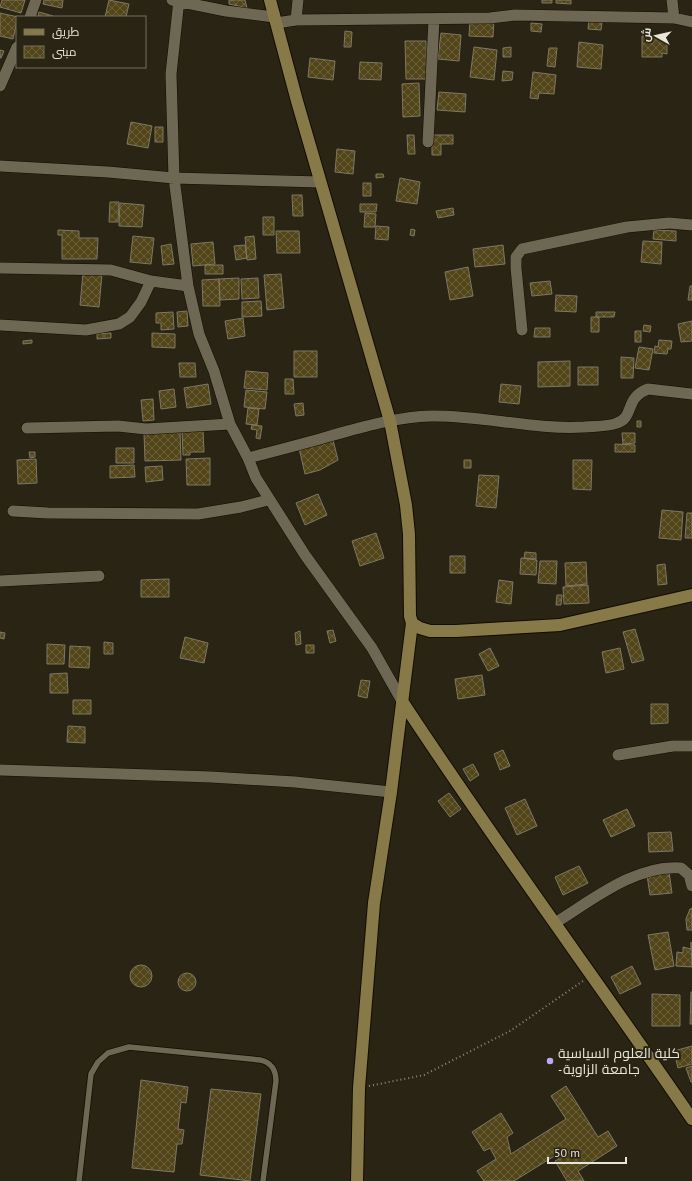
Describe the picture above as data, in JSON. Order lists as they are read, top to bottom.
{
  "places": ["كلية العلوم السياسية -جامعة الزاوية"],
  "legend": ["طريق", "مبنى"],
  "scale_bar": "50 m",
  "north": "left"
}
